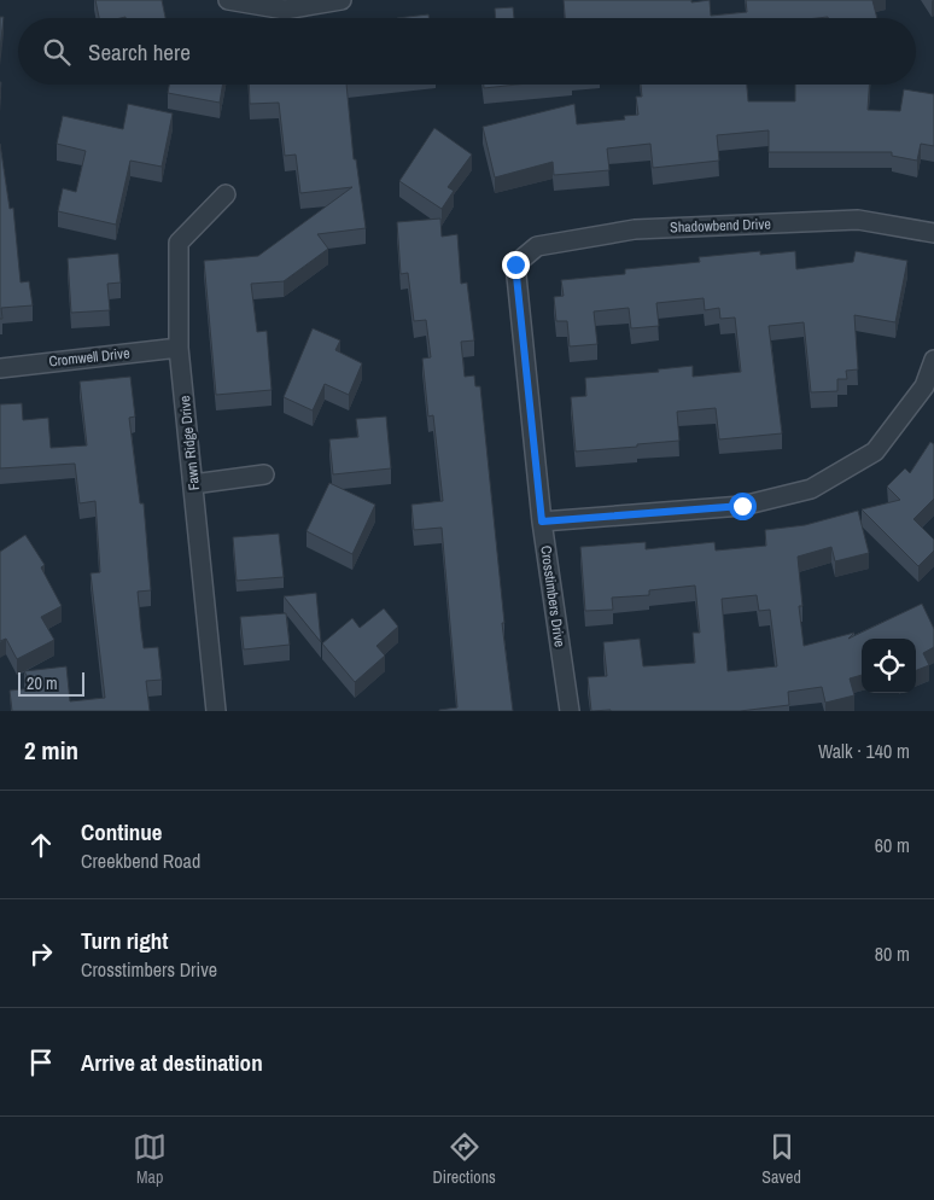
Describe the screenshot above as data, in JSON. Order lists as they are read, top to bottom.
{
  "streets": {
    "street": [
      "Shadowbend Drive",
      "Cromwell Drive",
      "Fawn Ridge Drive",
      "Crosstimbers Drive"
    ]
  },
  "crossings": [
    ["Shadowbend Drive", "Crosstimbers Drive"],
    ["Cromwell Drive", "Fawn Ridge Drive"]
  ],
  "scale_bar": "20 m",
  "page": {
    "search": "Search here",
    "scale": "20 m",
    "heading": ["2 min", "Walk · 140 m"],
    "list": [
      ["Continue", "Creekbend Road", "60 m"],
      ["Turn right", "Crosstimbers Drive", "80 m"],
      "Arrive at destination"
    ],
    "nav": ["Map", "Directions", "Saved"]
  }
}
